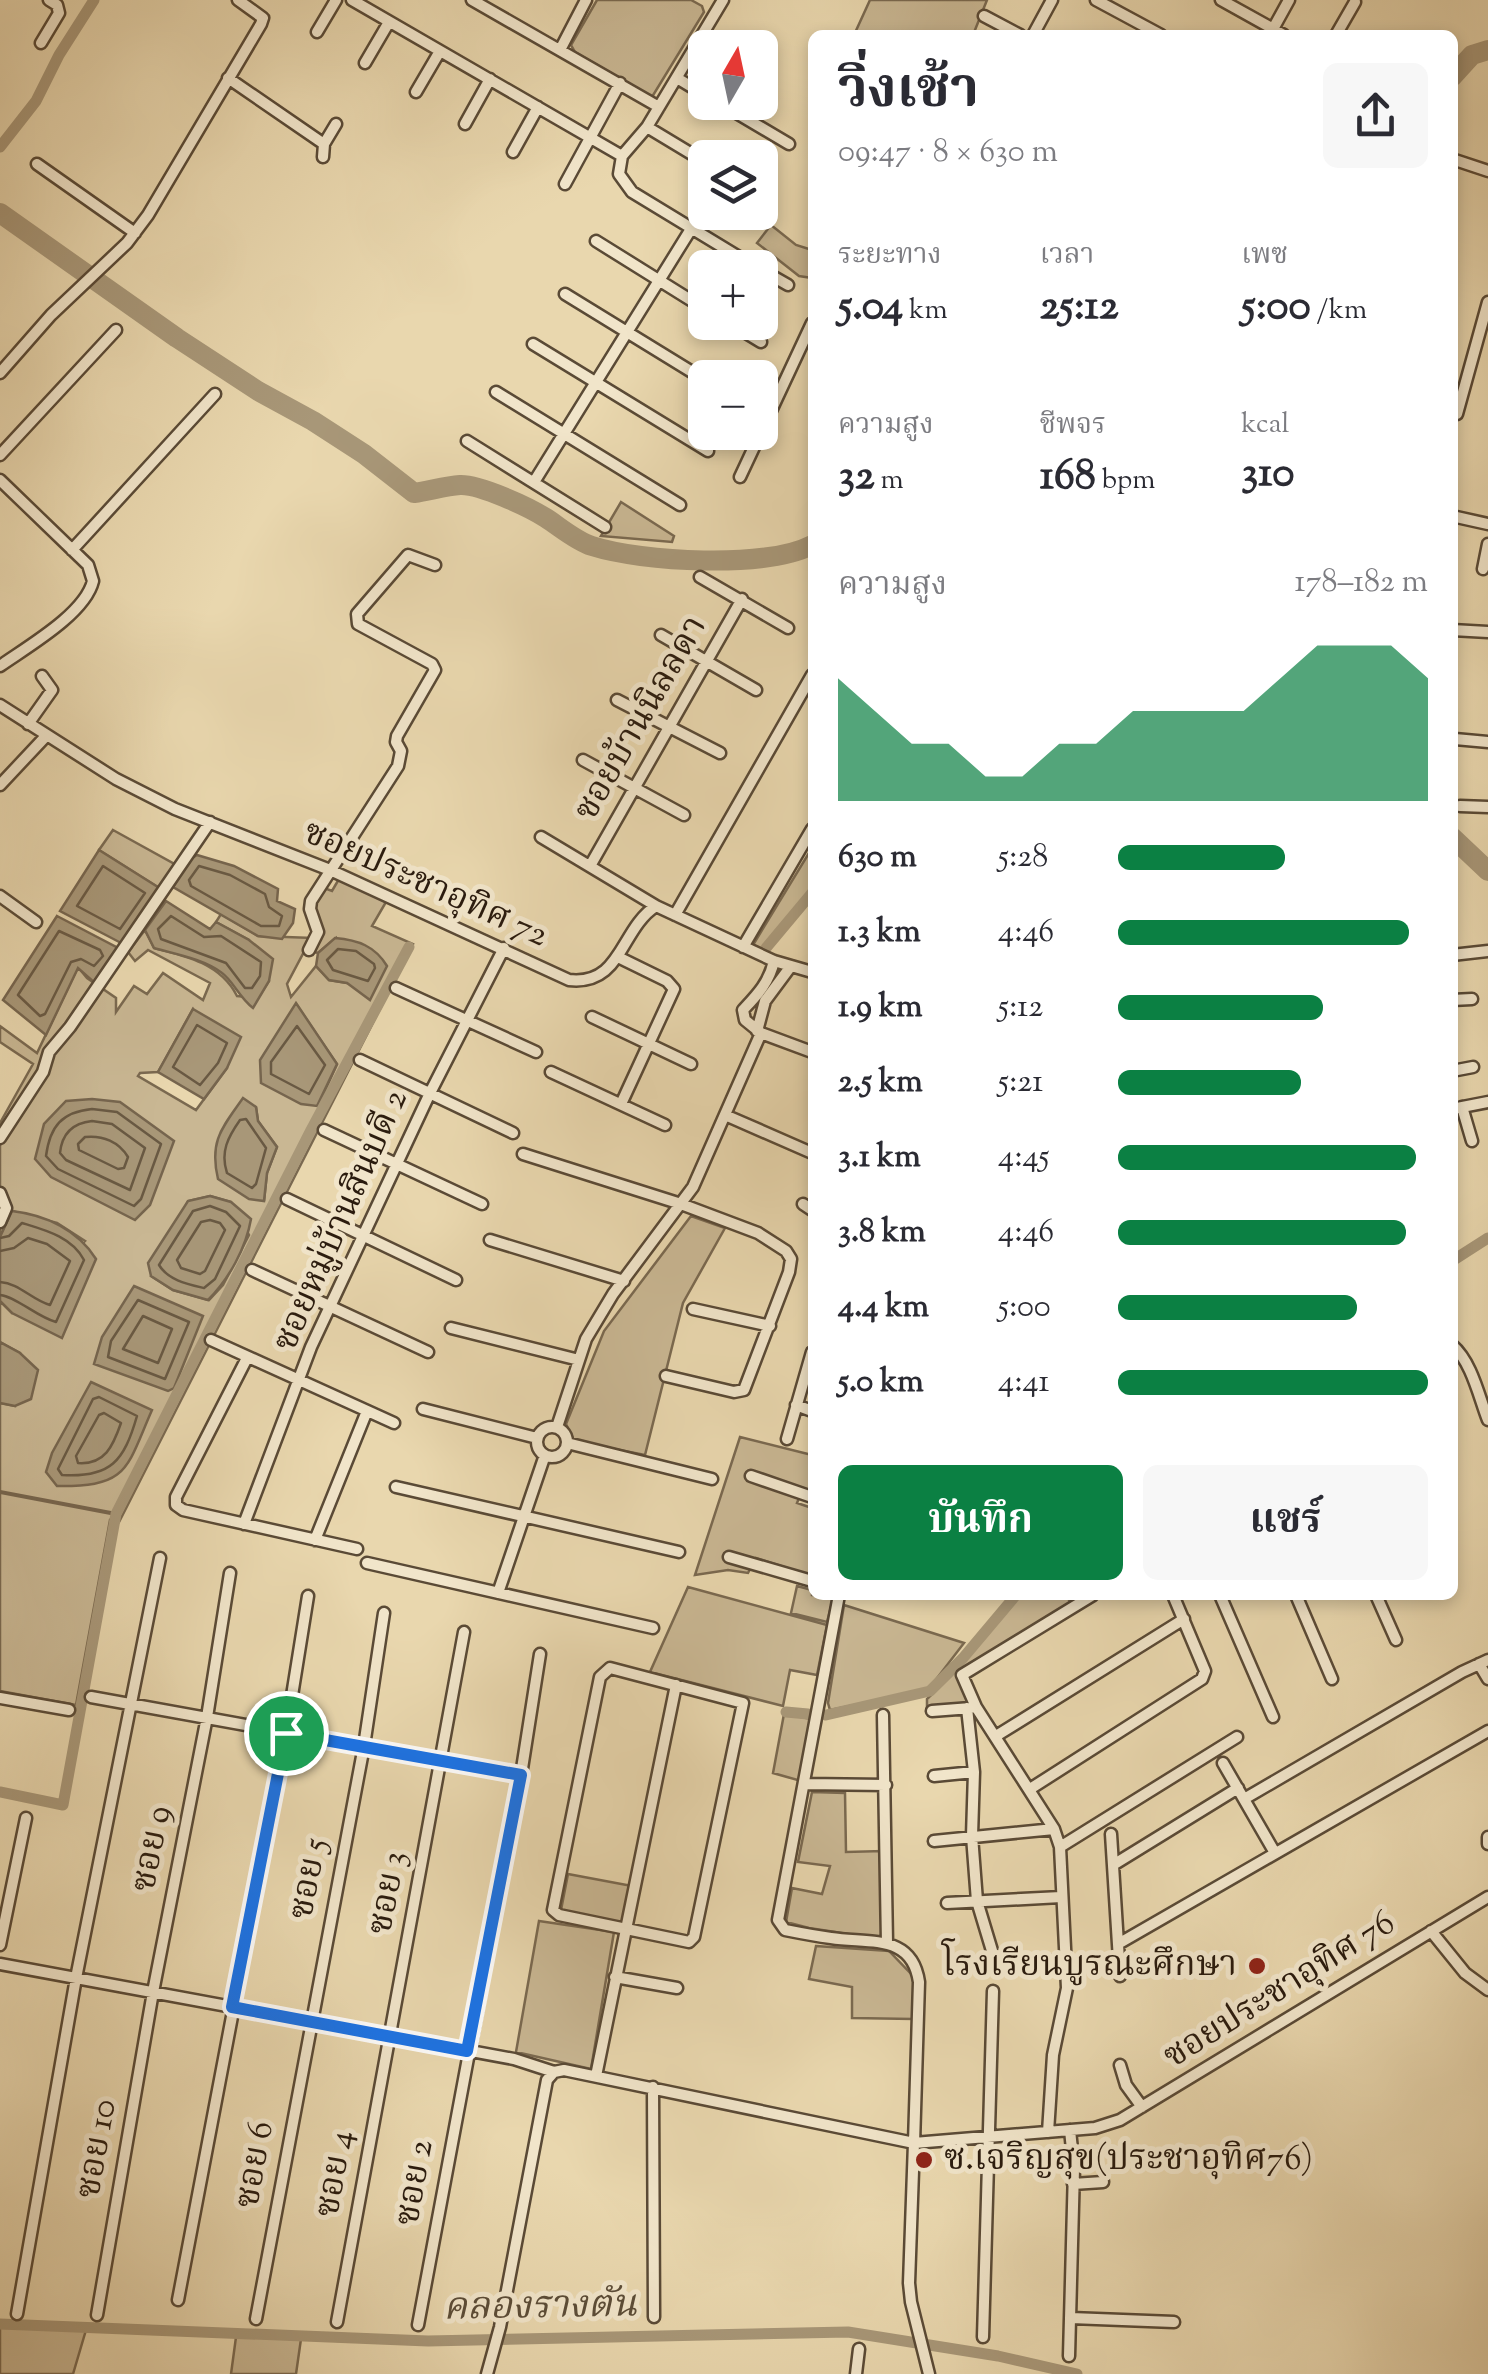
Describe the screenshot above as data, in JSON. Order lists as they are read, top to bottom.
{
  "streets": {
    "street": [
      "ซอยบ้านนิลลดา",
      "ซอยประชาอุทิศ 72",
      "ซอยหมู่บ้านสินบดี 2",
      "ซอย 9",
      "ซอย 5",
      "ซอย 3",
      "ซอยประชาอุทิศ 76",
      "ซอย 10",
      "ซอย 6",
      "ซอย 4",
      "ซอย 2"
    ]
  },
  "crossings": [
    ["ซอยประชาอุทิศ 72", "ซอยหมู่บ้านสินบดี 2"],
    ["ซอย 9", "ซอยประชาอุทิศ 76"],
    ["ซอย 9", "ซอย 10"],
    ["ซอย 5", "ซอยประชาอุทิศ 76"],
    ["ซอย 5", "ซอย 6"],
    ["ซอย 3", "ซอยประชาอุทิศ 76"],
    ["ซอย 3", "ซอย 4"],
    ["ซอยประชาอุทิศ 76", "ซอย 10"],
    ["ซอยประชาอุทิศ 76", "ซอย 6"],
    ["ซอยประชาอุทิศ 76", "ซอย 4"],
    ["ซอยประชาอุทิศ 76", "ซอย 2"]
  ],
  "water": ["คลองรางตัน"],
  "places": ["โรงเรียนบูรณะศึกษา", "ซ.เจริญสุข(ประชาอุทิศ76)"],
  "north": "top",
  "page": {
    "map_buttons": ["+", "−"],
    "heading": ["วิ่งเช้า", "09:47 · 8 × 630 m"],
    "stats": [
      ["ระยะทาง", "5.04 km"],
      ["เวลา", "25:12"],
      ["เพซ", "5:00 /km"],
      ["ความสูง", "32 m"],
      ["ชีพจร", "168 bpm"],
      ["kcal", "310"]
    ],
    "chart": ["ความสูง", "178–182 m"],
    "list": [
      {
        "name": "630 m",
        "note": "5:28"
      },
      {
        "name": "1.3 km",
        "note": "4:46"
      },
      {
        "name": "1.9 km",
        "note": "5:12"
      },
      {
        "name": "2.5 km",
        "note": "5:21"
      },
      {
        "name": "3.1 km",
        "note": "4:45"
      },
      {
        "name": "3.8 km",
        "note": "4:46"
      },
      {
        "name": "4.4 km",
        "note": "5:00"
      },
      {
        "name": "5.0 km",
        "note": "4:41"
      }
    ],
    "buttons": ["บันทึก", "แชร์"]
  }
}
